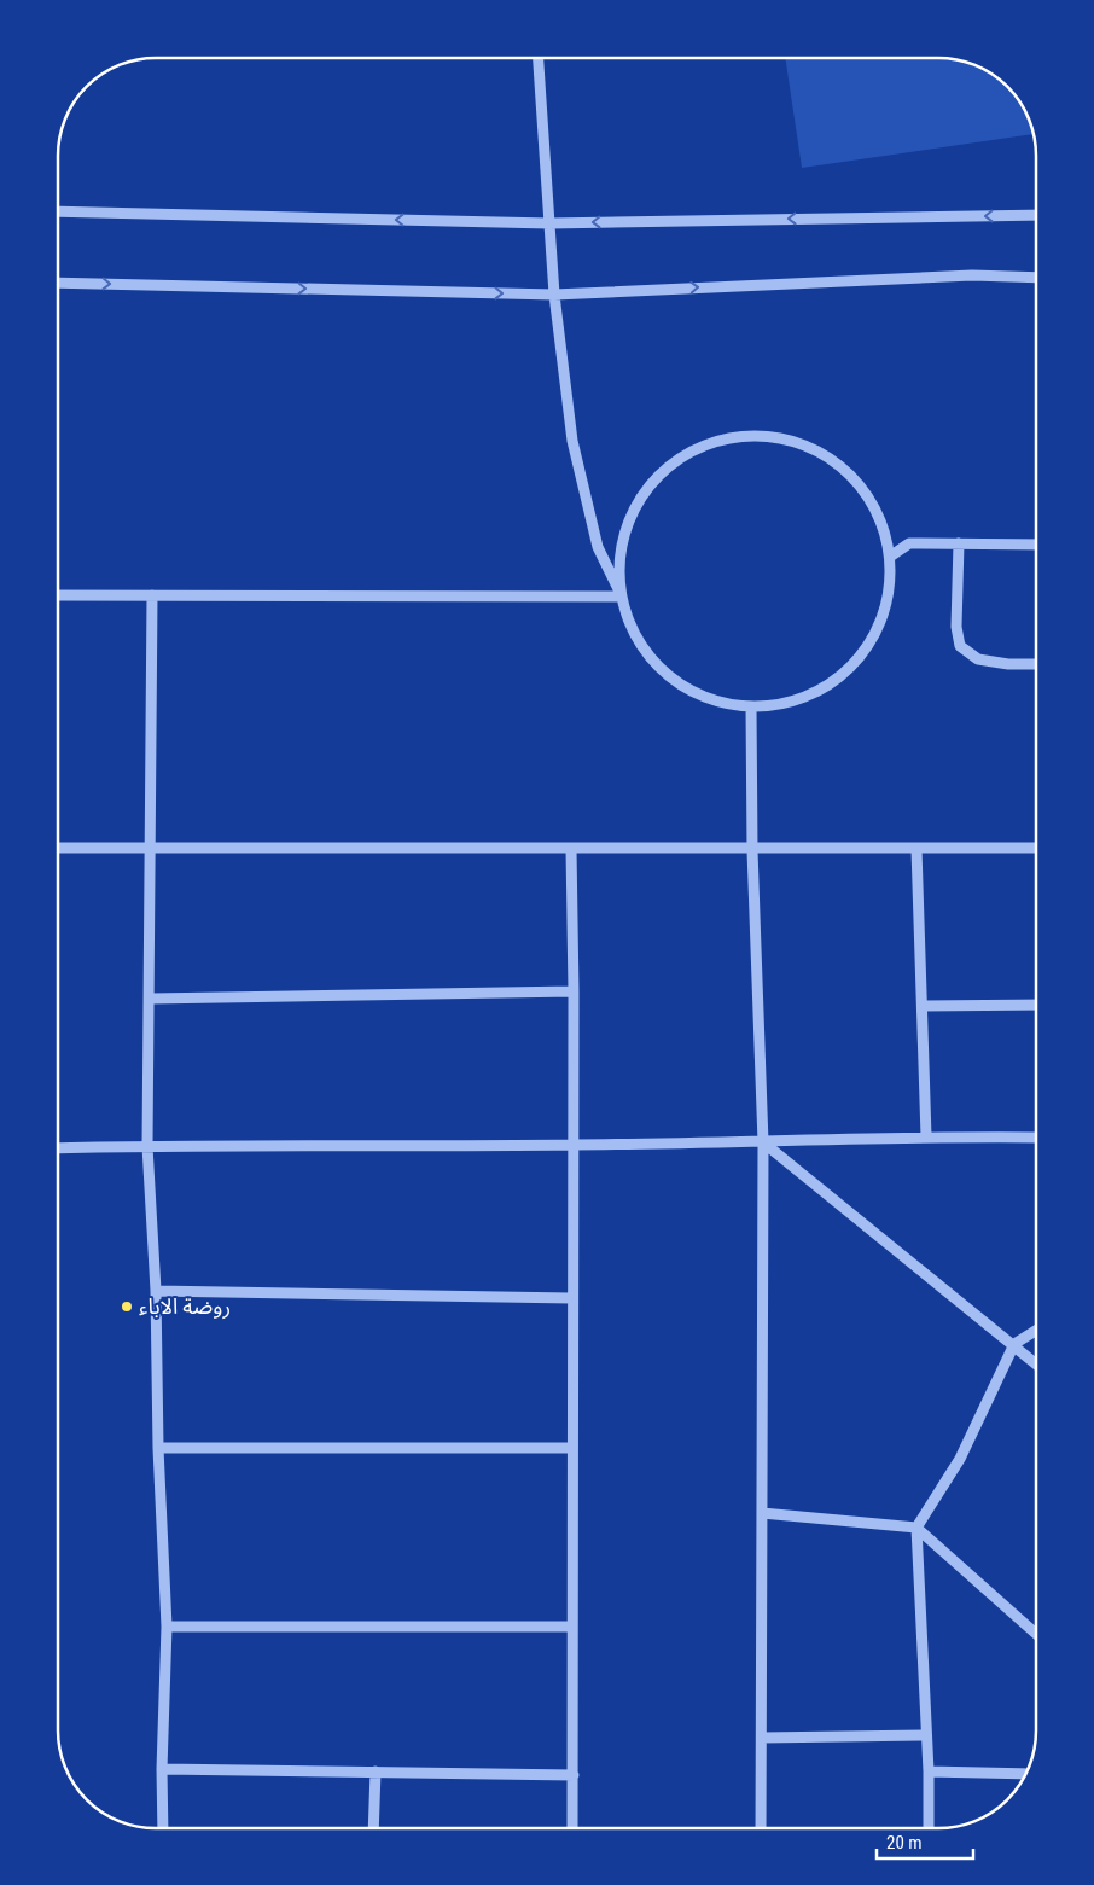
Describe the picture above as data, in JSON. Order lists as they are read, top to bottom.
{
  "places": ["روضة الاباء"],
  "scale_bar": "20 m"
}
